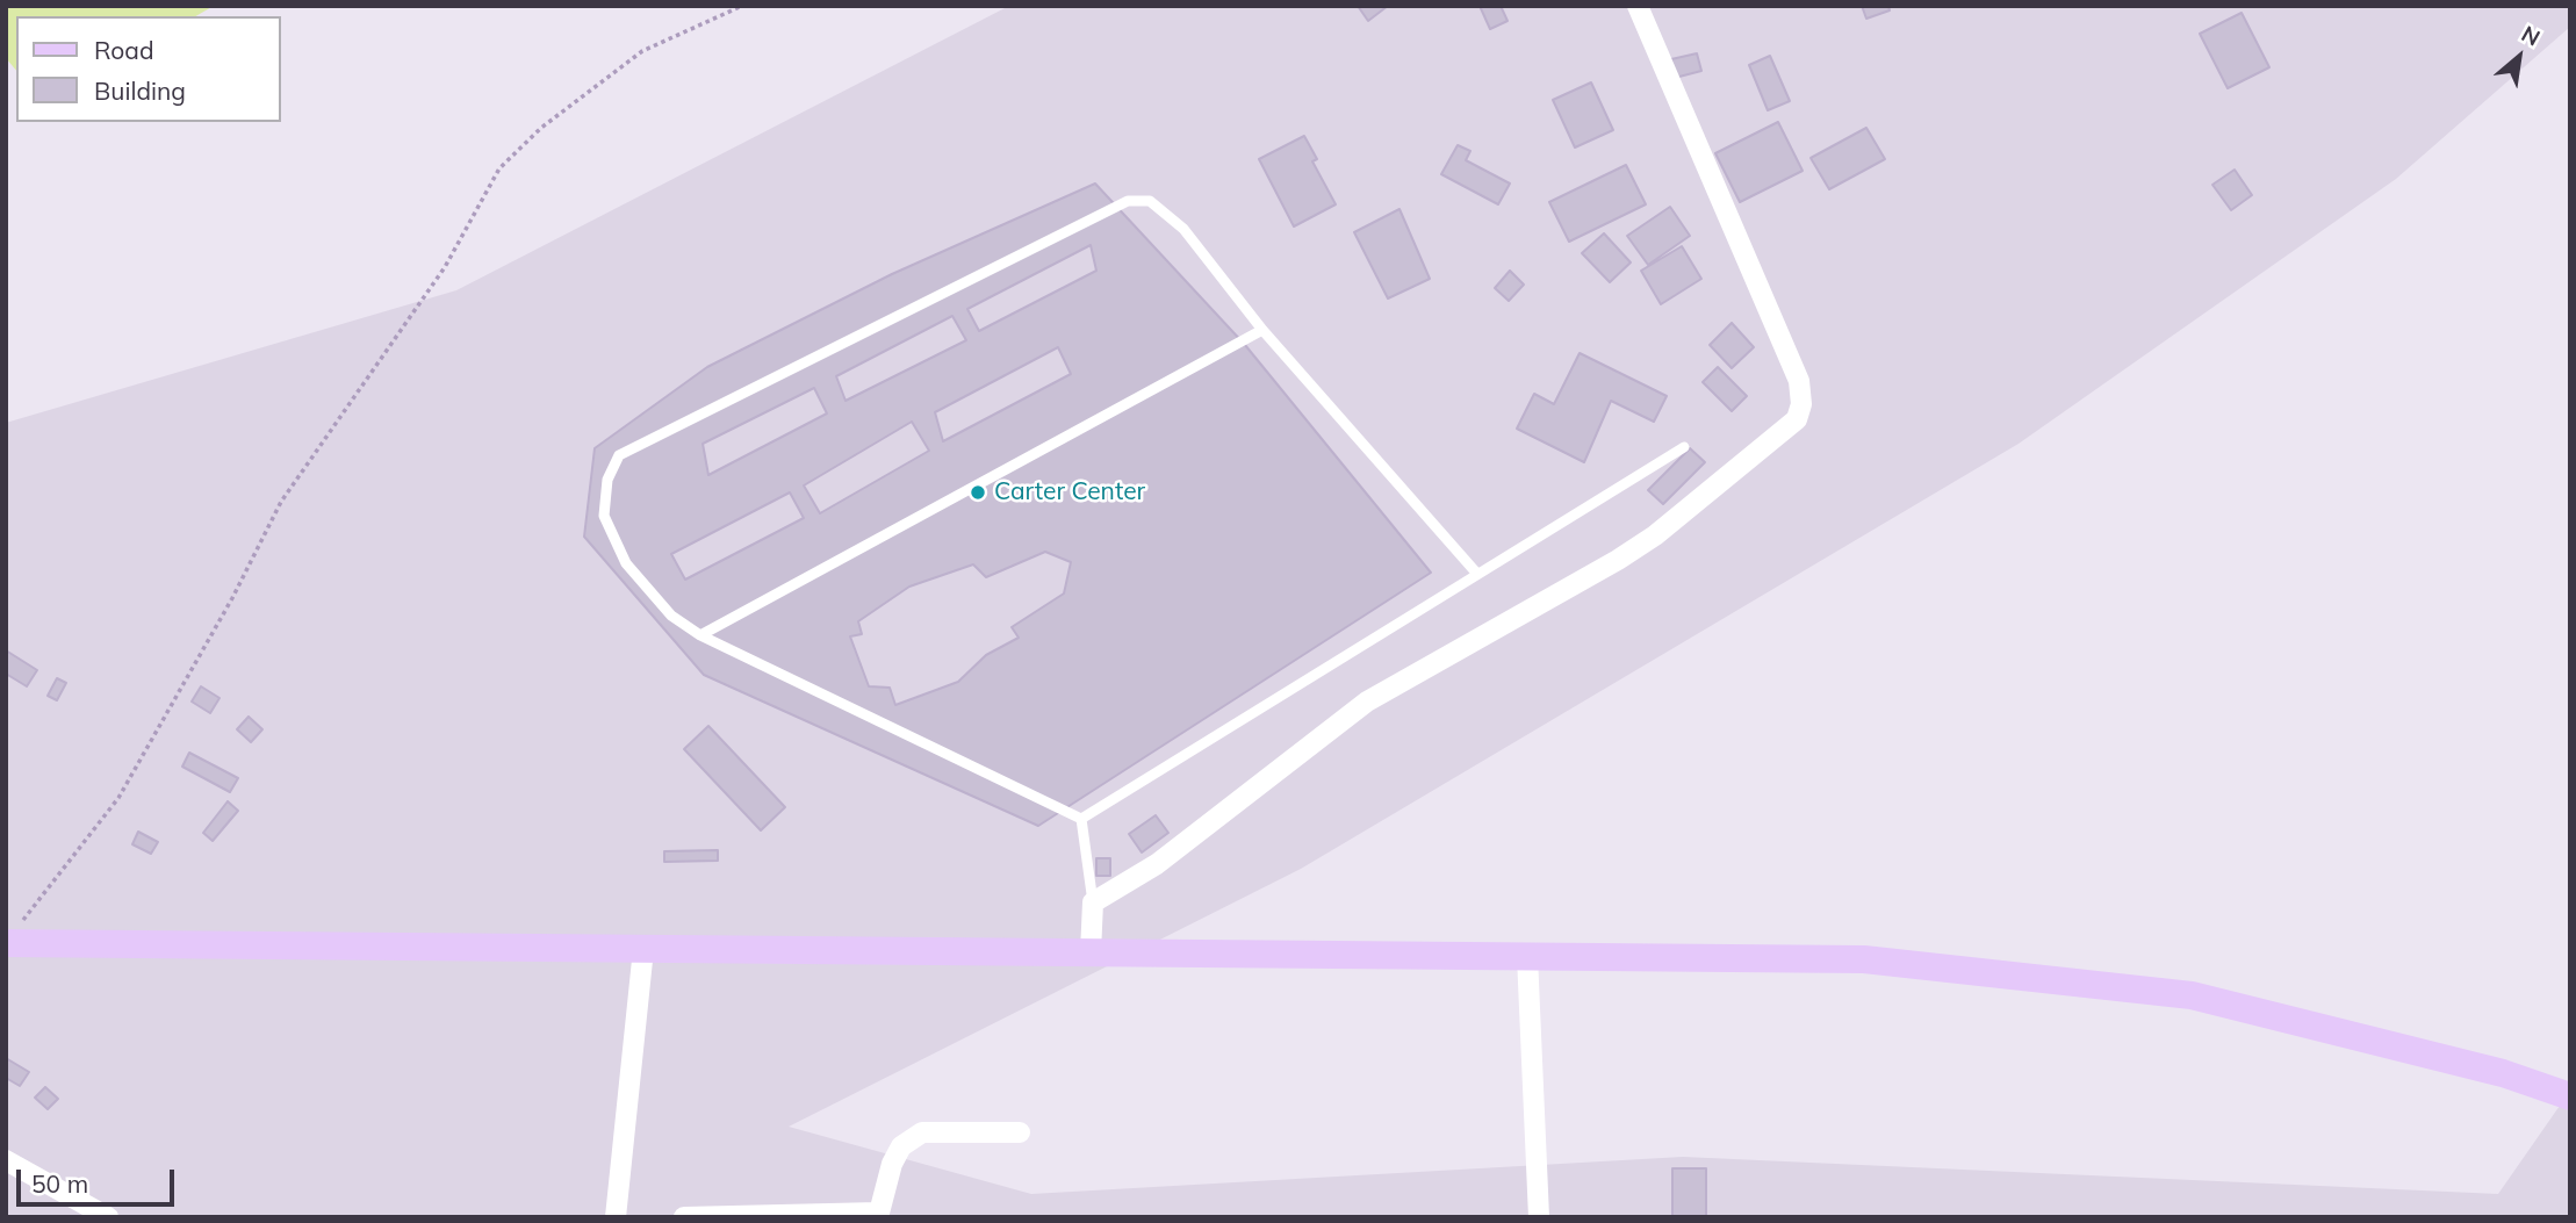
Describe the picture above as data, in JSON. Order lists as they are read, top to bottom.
{
  "places": ["Carter Center"],
  "legend": ["Road", "Building"],
  "scale_bar": "50 m",
  "north": "top right"
}
